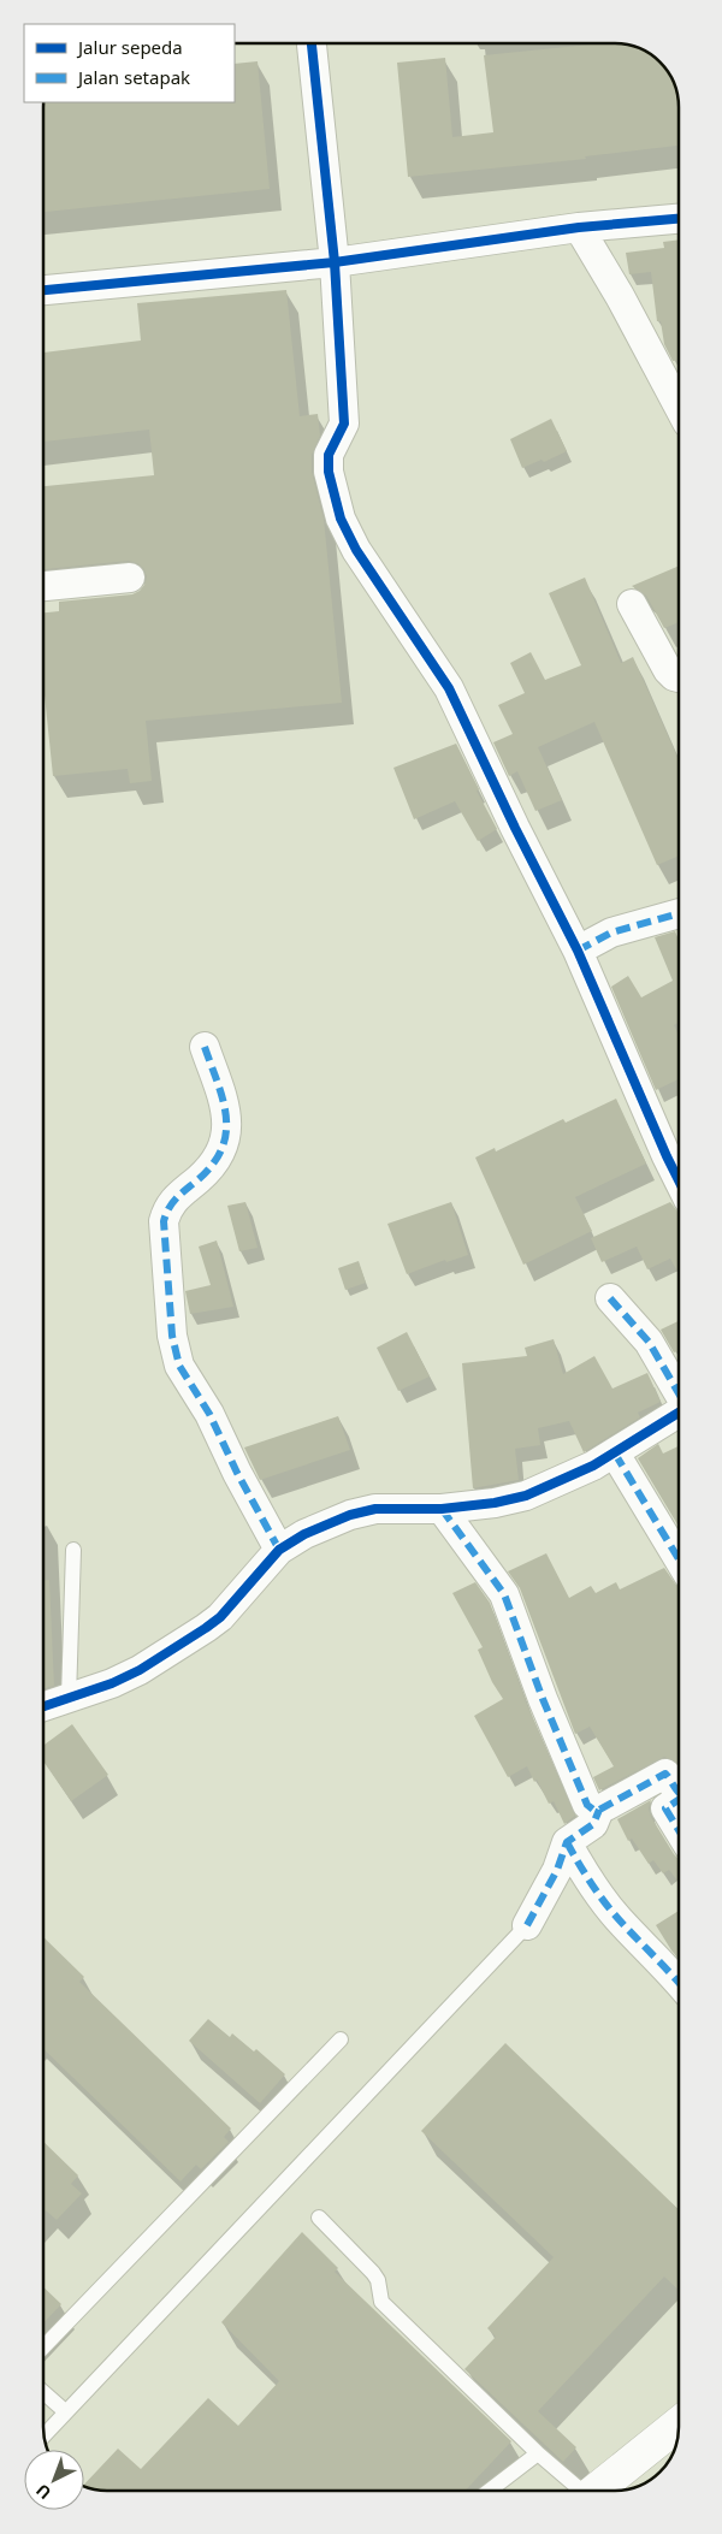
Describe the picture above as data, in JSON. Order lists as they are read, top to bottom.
{
  "legend": ["Jalur sepeda", "Jalan setapak"],
  "north": "bottom left"
}
